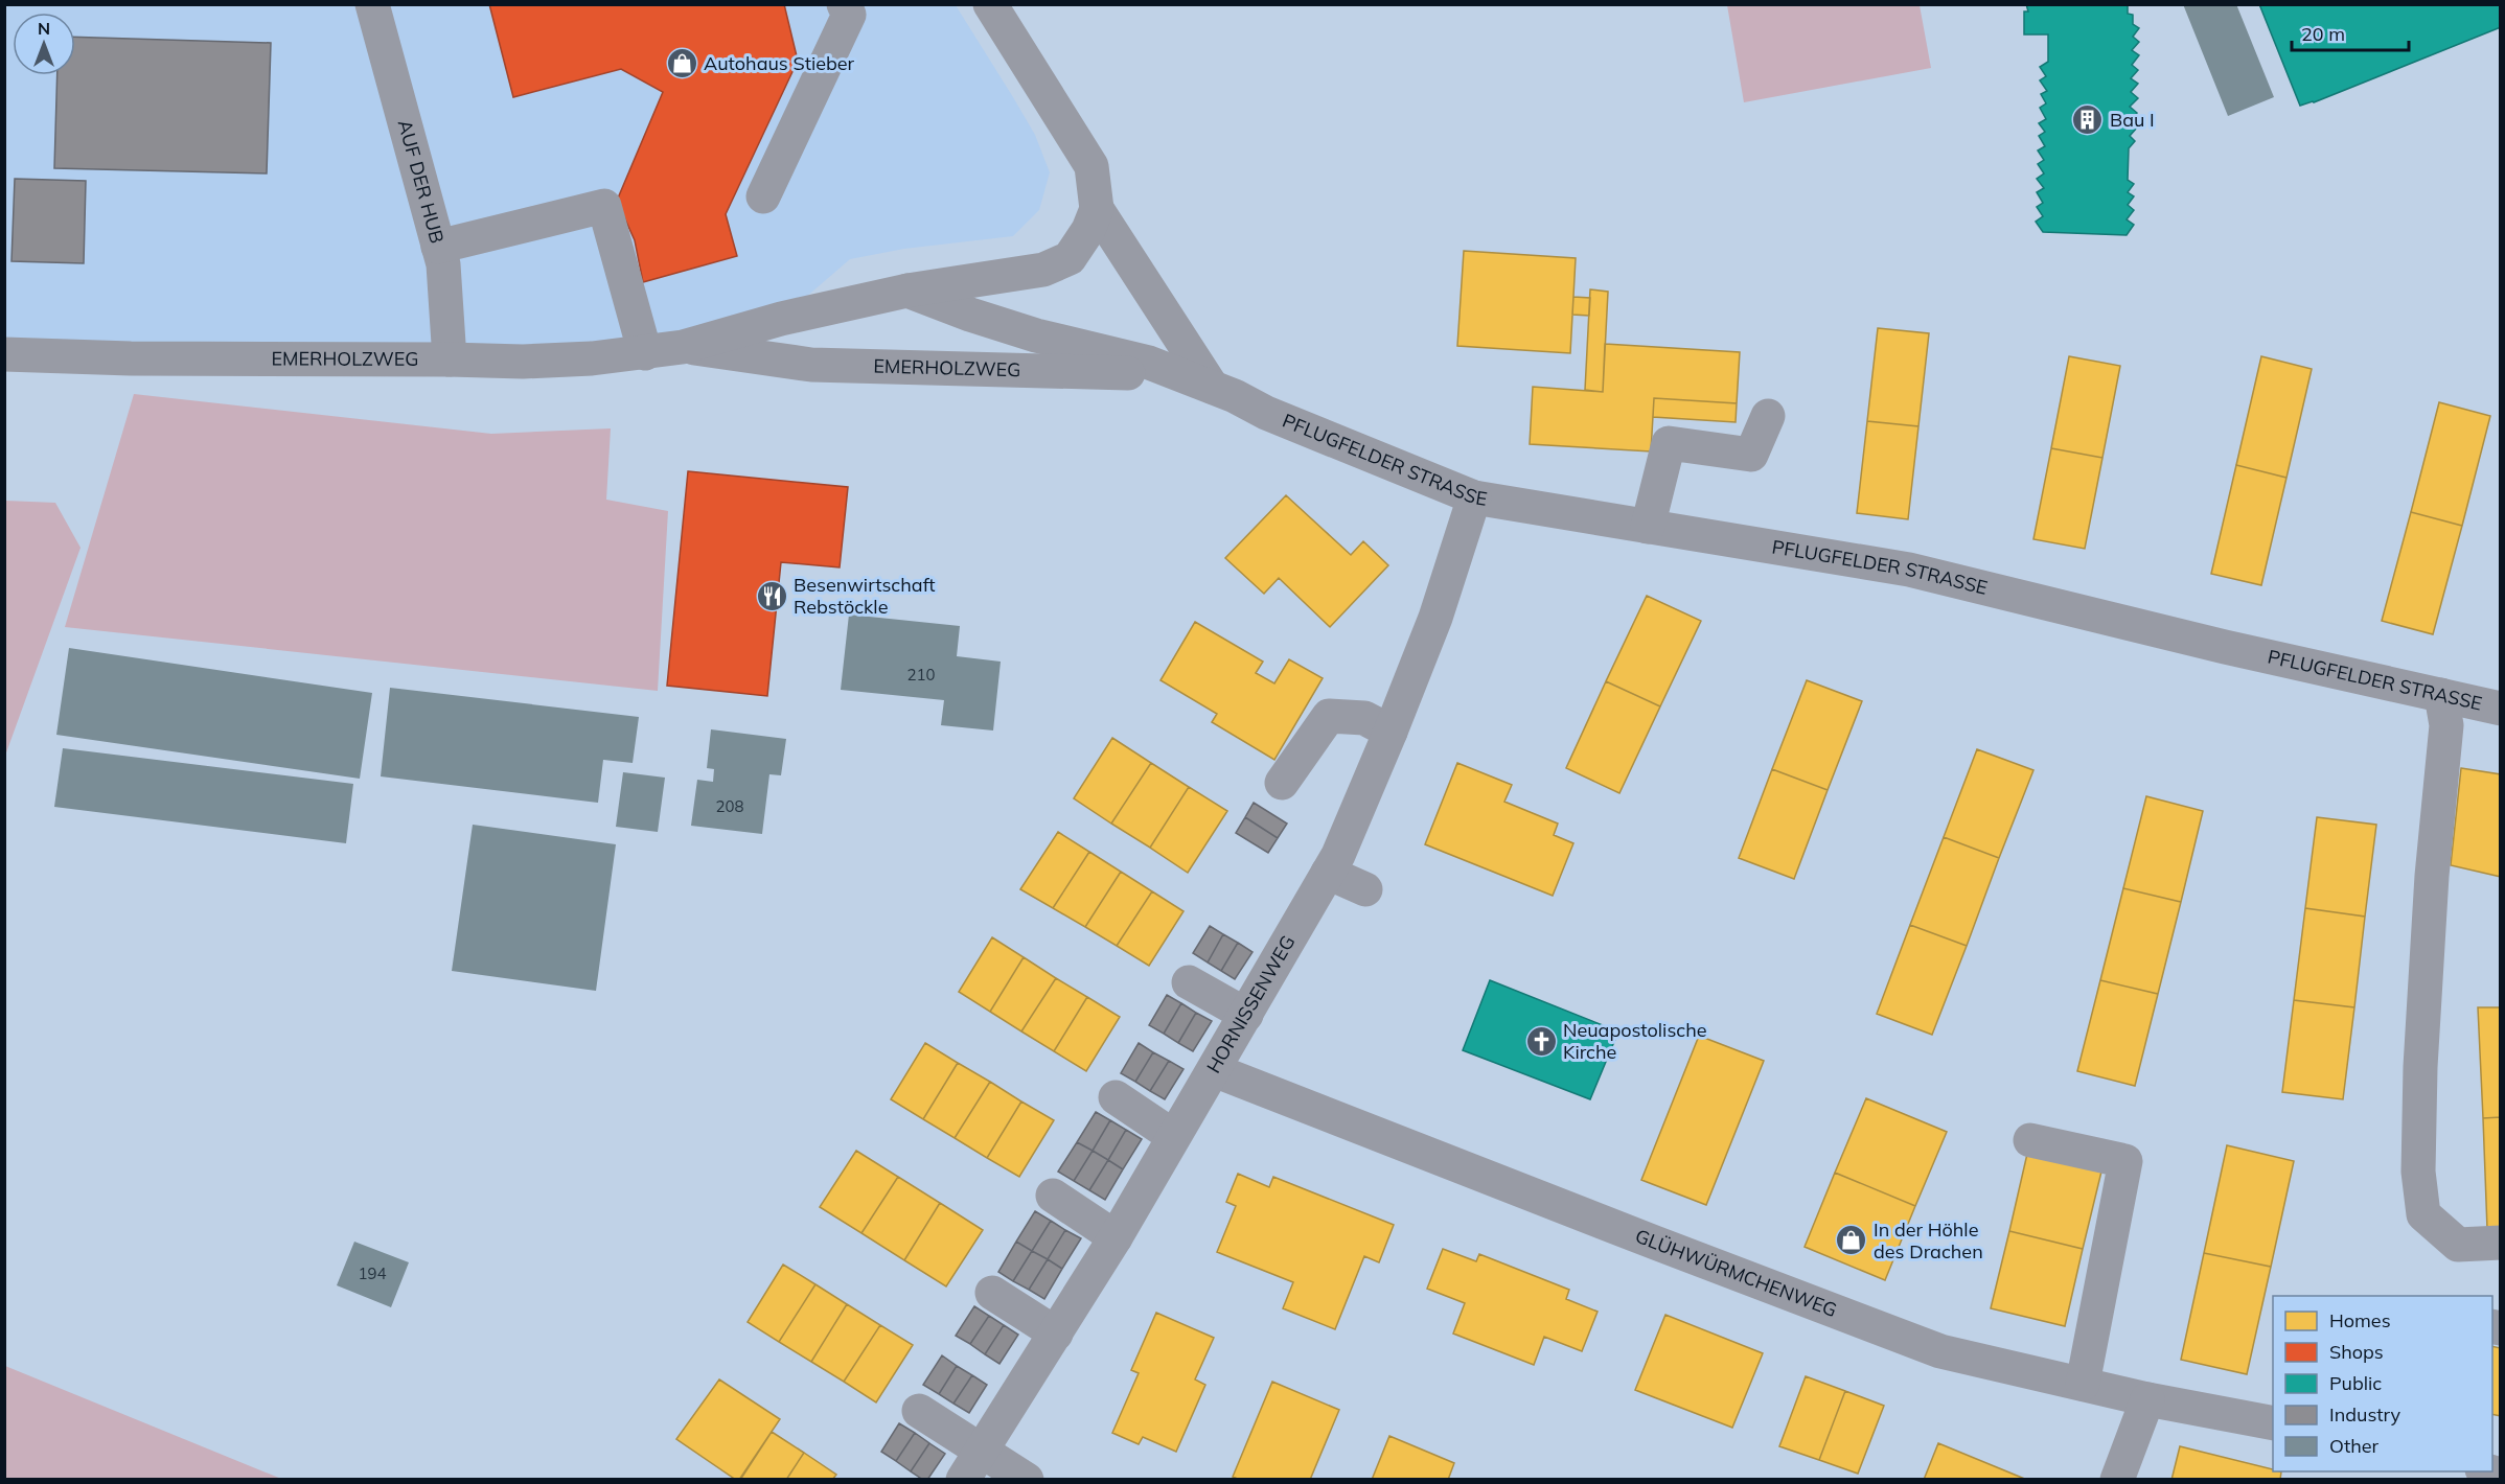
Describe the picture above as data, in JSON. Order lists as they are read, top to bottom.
{
  "streets": {
    "street": [
      "AUF DER HUB",
      "EMERHOLZWEG",
      "PFLUGFELDER STRASSE",
      "HORNISSENWEG",
      "GLÜHWÜRMCHENWEG"
    ]
  },
  "crossings": [
    ["AUF DER HUB", "EMERHOLZWEG"],
    ["EMERHOLZWEG", "PFLUGFELDER STRASSE"],
    ["PFLUGFELDER STRASSE", "HORNISSENWEG"],
    ["HORNISSENWEG", "GLÜHWÜRMCHENWEG"]
  ],
  "places": {
    "shop": ["Autohaus Stieber", "In der Höhle des Drachen"],
    "building": ["Bau I"],
    "restaurant": ["Besenwirtschaft Rebstöckle"],
    "church": ["Neuapostolische Kirche"]
  },
  "house_numbers": ["210", "208", "194"],
  "legend": [
    "Homes",
    "Shops",
    "Public",
    "Industry",
    "Other"
  ],
  "scale_bar": "20 m",
  "north": "top"
}
